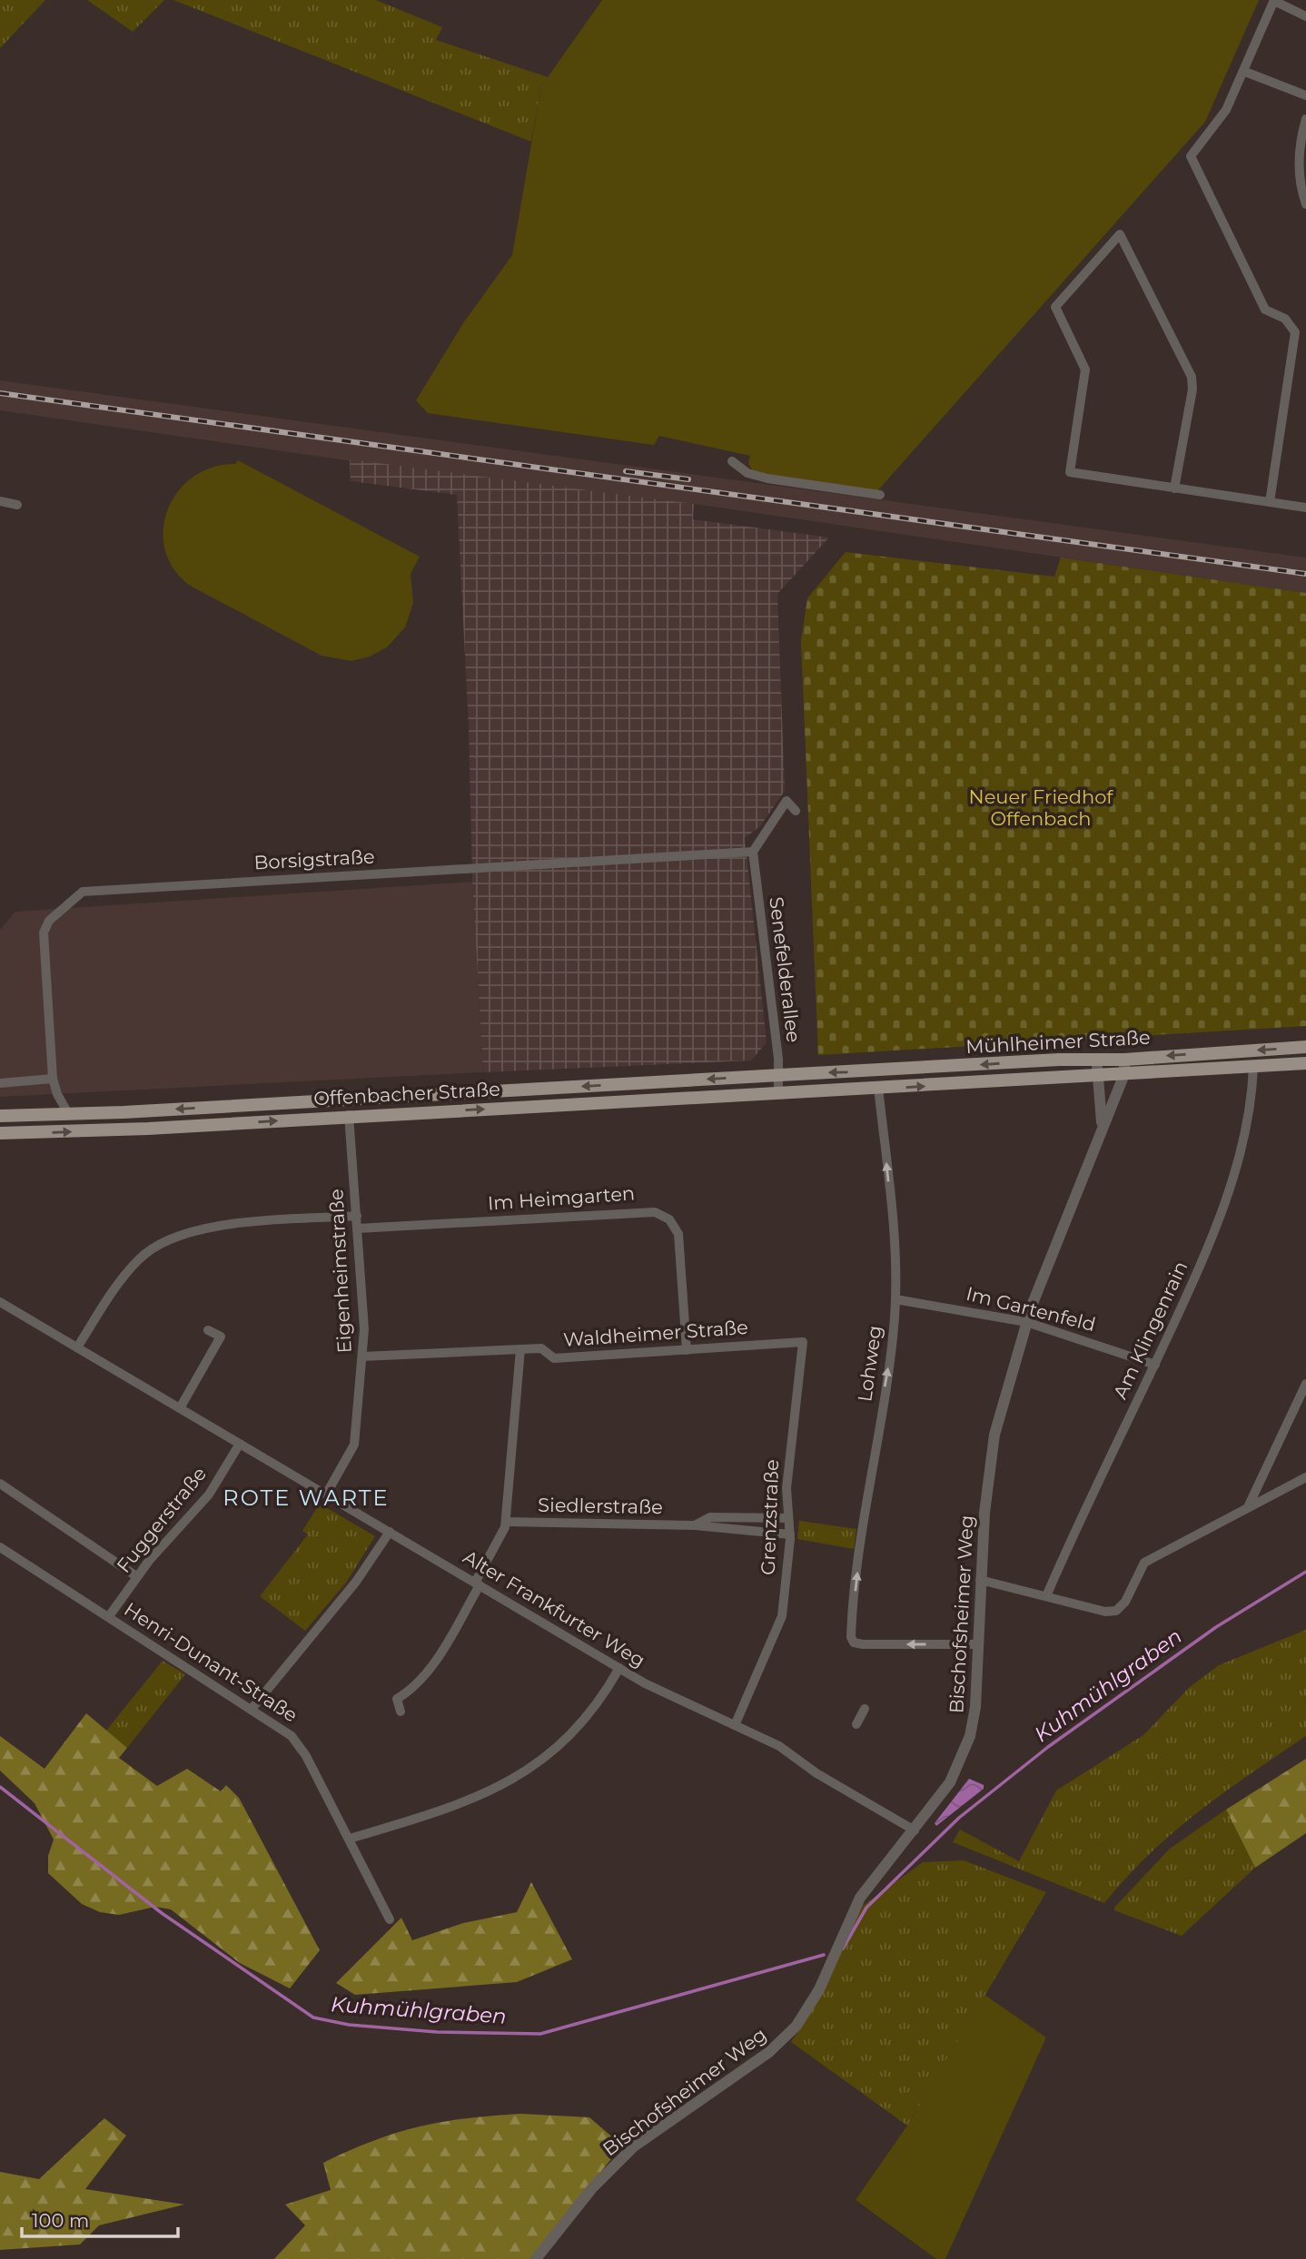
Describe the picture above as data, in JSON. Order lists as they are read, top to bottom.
{
  "streets": {
    "main road": ["Mühlheimer Straße", "Offenbacher Straße"],
    "street": [
      "Borsigstraße",
      "Senefelderallee",
      "Im Heimgarten",
      "Eigenheimstraße",
      "Im Gartenfeld",
      "Am Klingenrain",
      "Waldheimer Straße",
      "Lohweg",
      "Siedlerstraße",
      "Grenzstraße",
      "Fuggerstraße",
      "Alter Frankfurter Weg",
      "Bischofsheimer Weg",
      "Henri-Dunant-Straße"
    ]
  },
  "crossings": [
    ["Borsigstraße", "Senefelderallee"],
    ["Borsigstraße", "Offenbacher Straße"],
    ["Senefelderallee", "Offenbacher Straße"],
    ["Mühlheimer Straße", "Offenbacher Straße"],
    ["Mühlheimer Straße", "Am Klingenrain"],
    ["Mühlheimer Straße", "Lohweg"],
    ["Mühlheimer Straße", "Bischofsheimer Weg"],
    ["Offenbacher Straße", "Eigenheimstraße"],
    ["Im Heimgarten", "Eigenheimstraße"],
    ["Im Heimgarten", "Waldheimer Straße"],
    ["Eigenheimstraße", "Waldheimer Straße"],
    ["Eigenheimstraße", "Alter Frankfurter Weg"],
    ["Im Gartenfeld", "Am Klingenrain"],
    ["Im Gartenfeld", "Lohweg"],
    ["Im Gartenfeld", "Bischofsheimer Weg"],
    ["Waldheimer Straße", "Grenzstraße"],
    ["Lohweg", "Bischofsheimer Weg"],
    ["Siedlerstraße", "Grenzstraße"],
    ["Grenzstraße", "Alter Frankfurter Weg"],
    ["Fuggerstraße", "Alter Frankfurter Weg"],
    ["Fuggerstraße", "Henri-Dunant-Straße"],
    ["Alter Frankfurter Weg", "Bischofsheimer Weg"]
  ],
  "one_way": ["Lohweg"],
  "districts": ["ROTE WARTE"],
  "water": ["Kuhmühlgraben"],
  "parks": ["Neuer Friedhof Offenbach"],
  "scale_bar": "100 m"
}
